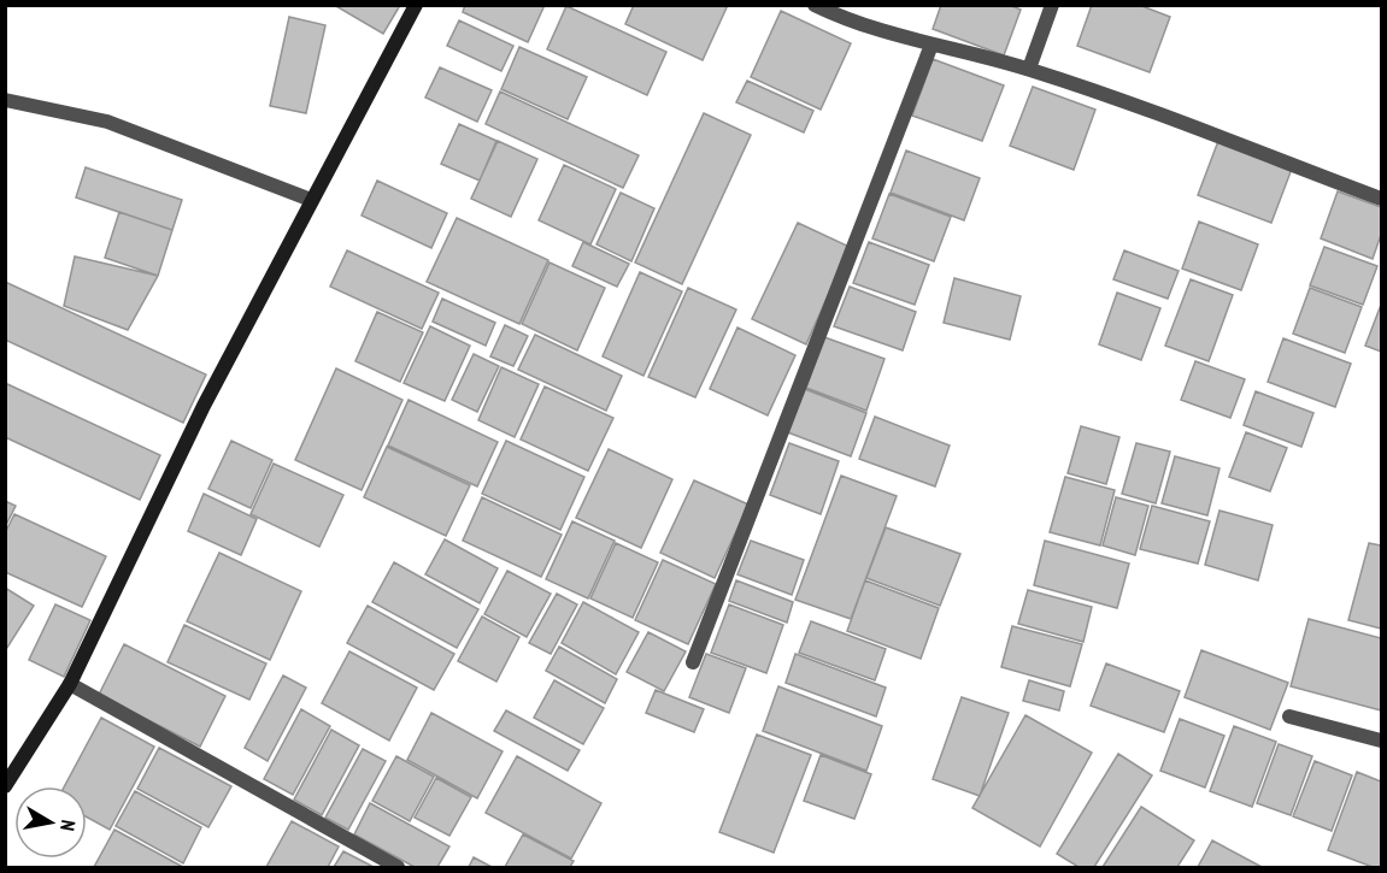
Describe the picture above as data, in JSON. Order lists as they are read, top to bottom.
{
  "north": "right"
}
